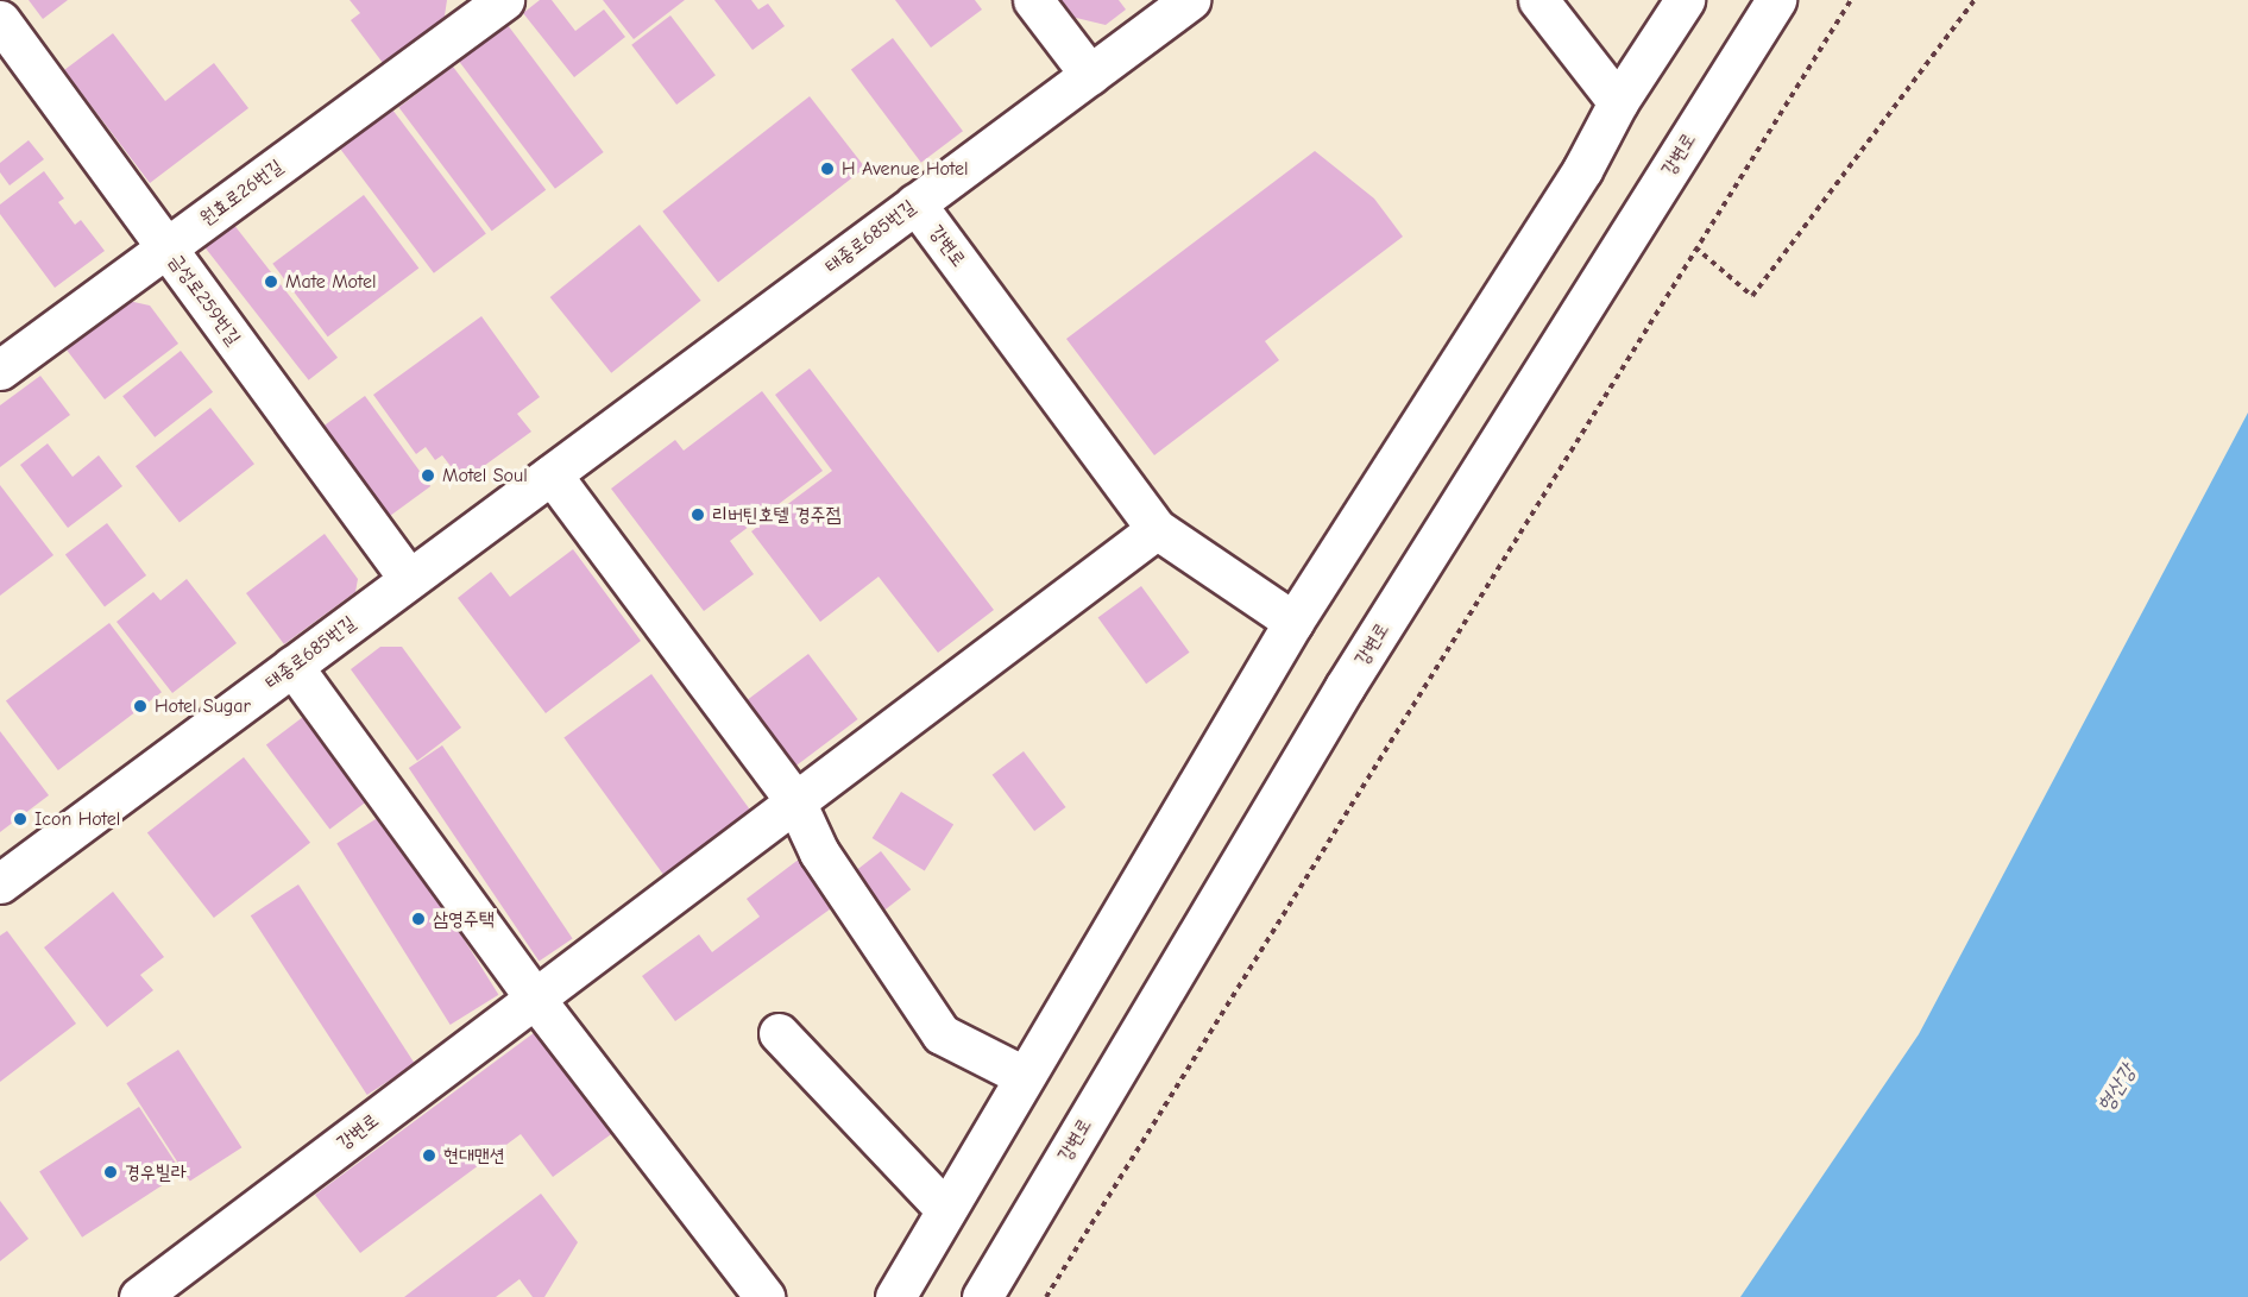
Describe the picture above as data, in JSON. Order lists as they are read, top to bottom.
{
  "streets": {
    "street": [
      "강변로",
      "원효로26번길",
      "태종로685번길",
      "금성로259번길"
    ]
  },
  "crossings": [
    ["강변로", "태종로685번길"],
    ["원효로26번길", "금성로259번길"],
    ["태종로685번길", "금성로259번길"]
  ],
  "water": ["형산강"],
  "places": [
    "H Avenue Hotel",
    "Mate Motel",
    "Motel Soul",
    "리버틴호텔 경주점",
    "Hotel Sugar",
    "Icon Hotel",
    "삼영주택",
    "현대맨션",
    "경우빌라"
  ]
}
